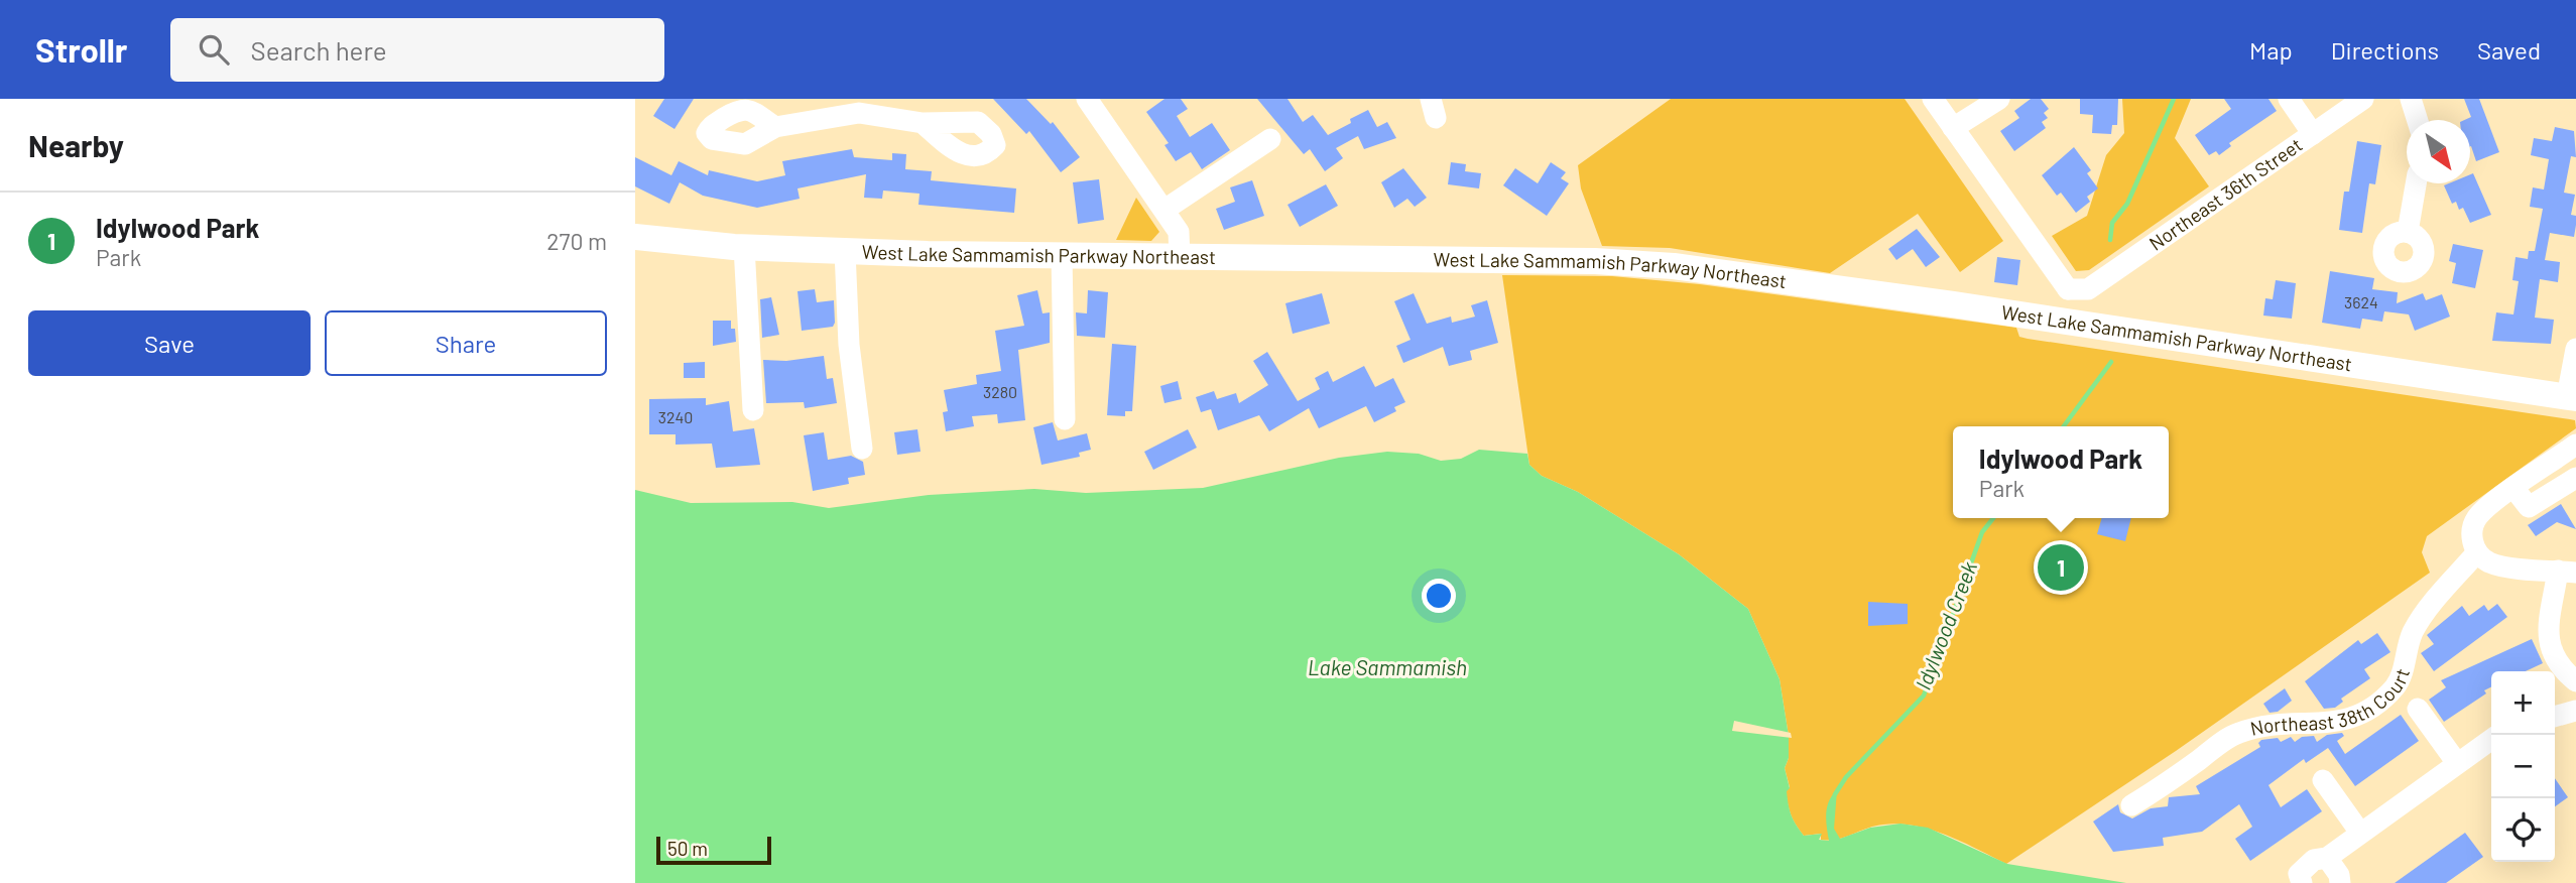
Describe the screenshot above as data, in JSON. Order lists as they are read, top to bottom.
{
  "streets": {
    "main road": ["West Lake Sammamish Parkway Northeast"],
    "street": ["Northeast 36th Street", "Northeast 38th Court"]
  },
  "water": ["Idylwood Creek", "Lake Sammamish"],
  "house_numbers": ["3624", "3280", "3240"],
  "scale_bar": "50 m",
  "north": "bottom right",
  "page": {
    "header": "Strollr",
    "search": "Search here",
    "nav": ["Map", "Directions", "Saved"],
    "heading": "Nearby",
    "list": [
      {
        "mark": "1",
        "name": "Idylwood Park",
        "note": "Park",
        "value": "270 m"
      }
    ],
    "buttons": ["Save", "Share"],
    "popup": ["Idylwood Park", "Park"],
    "pins": "1",
    "map_buttons": ["+", "−"],
    "scale": "50 m"
  }
}
